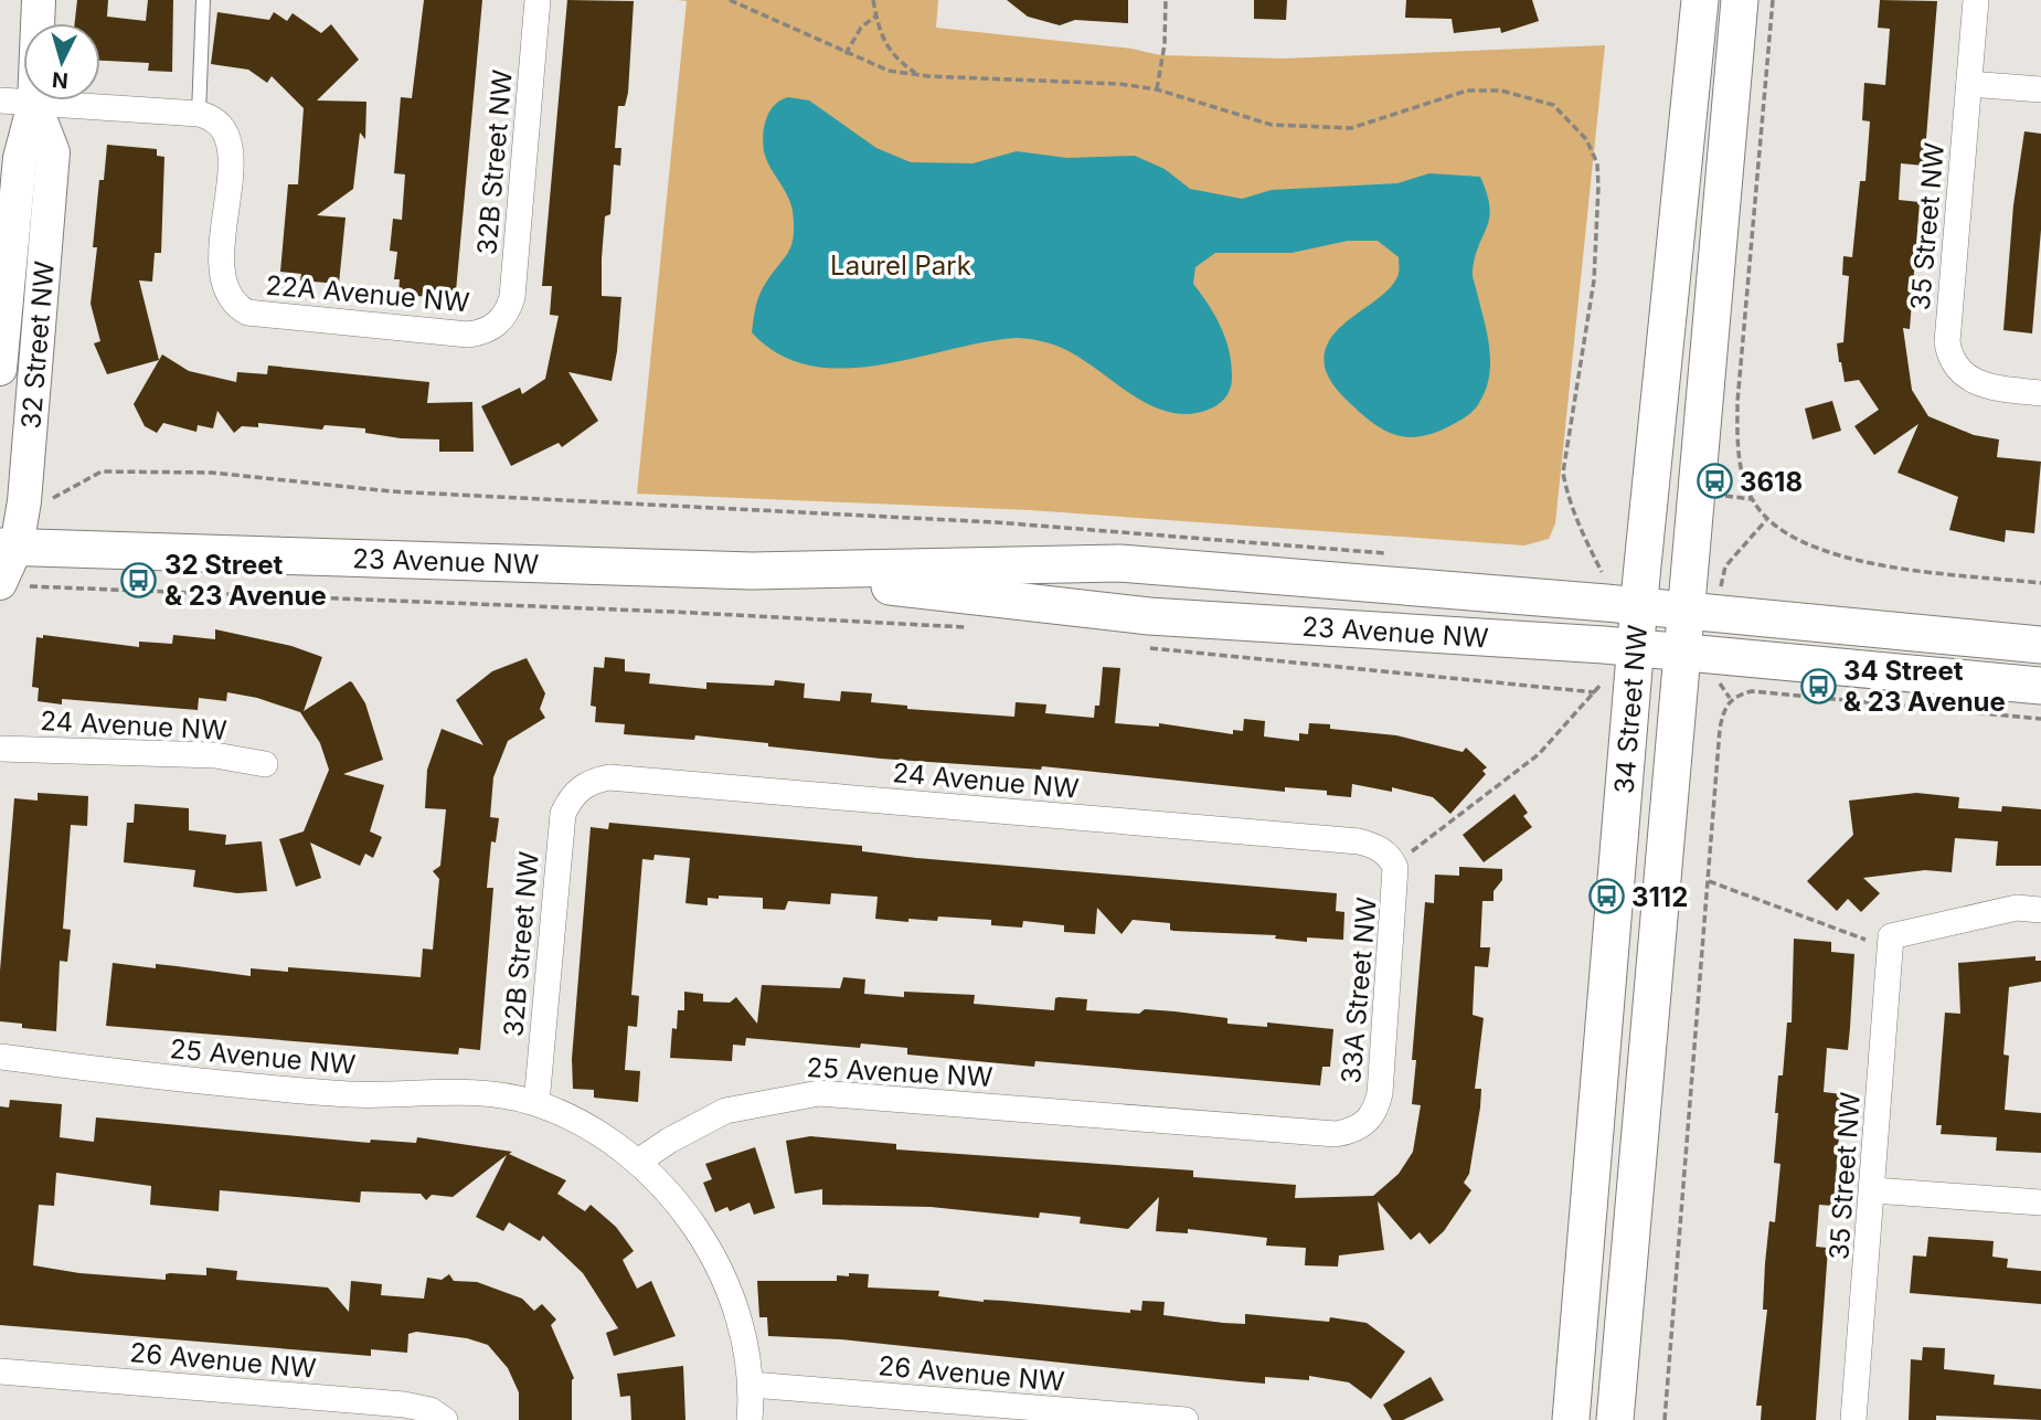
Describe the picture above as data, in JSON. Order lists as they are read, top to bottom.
{
  "streets": {
    "main road": ["23 Avenue NW", "34 Street NW"],
    "street": [
      "32B Street NW",
      "35 Street NW",
      "22A Avenue NW",
      "32 Street NW",
      "24 Avenue NW",
      "33A Street NW",
      "25 Avenue NW",
      "26 Avenue NW"
    ]
  },
  "crossings": [
    ["32B Street NW", "22A Avenue NW"],
    ["32B Street NW", "24 Avenue NW"],
    ["32B Street NW", "25 Avenue NW"],
    ["32 Street NW", "23 Avenue NW"],
    ["23 Avenue NW", "34 Street NW"],
    ["24 Avenue NW", "33A Street NW"],
    ["33A Street NW", "25 Avenue NW"]
  ],
  "parks": ["Laurel Park"],
  "places": {
    "bus stop": [
      "3618",
      "32 Street & 23 Avenue",
      "34 Street & 23 Avenue",
      "3112"
    ]
  },
  "north": "bottom"
}
